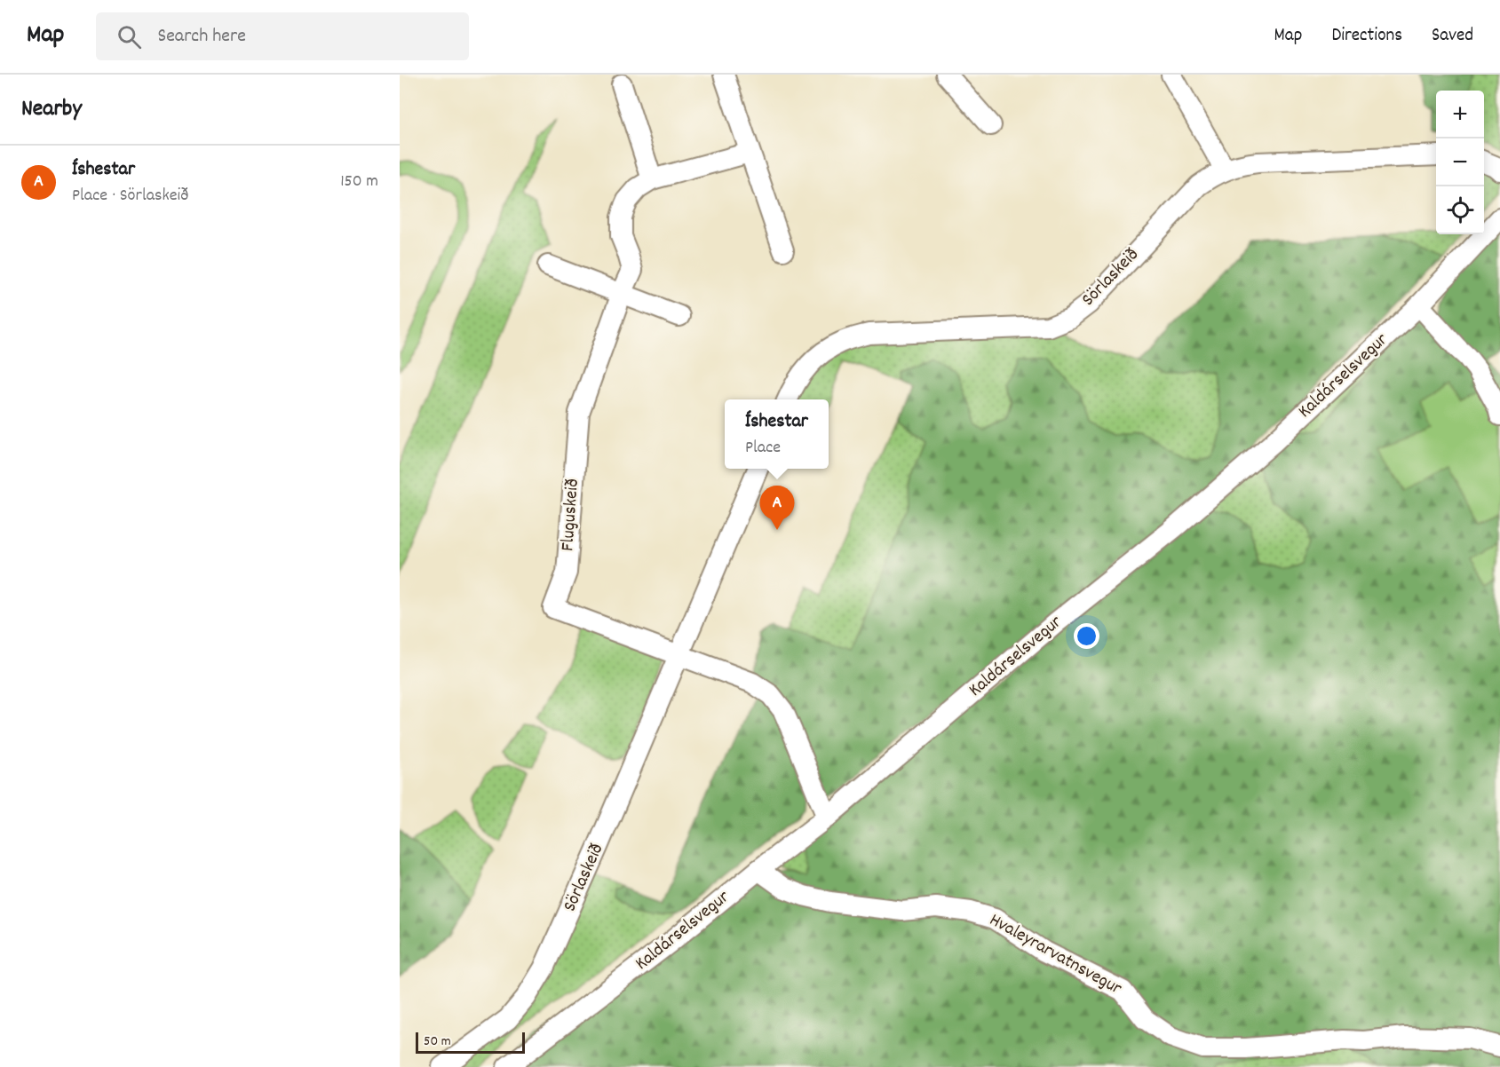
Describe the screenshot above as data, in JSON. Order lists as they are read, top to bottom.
{
  "streets": {
    "street": [
      "Sörlaskeið",
      "Kaldárselsvegur",
      "Fluguskeið",
      "Hvaleyrarvatnsvegur"
    ]
  },
  "crossings": [
    ["Sörlaskeið", "Fluguskeið"],
    ["Kaldárselsvegur", "Hvaleyrarvatnsvegur"]
  ],
  "scale_bar": "50 m",
  "page": {
    "header": "Map",
    "search": "Search here",
    "nav": ["Map", "Directions", "Saved"],
    "heading": "Nearby",
    "map_buttons": ["+", "−"],
    "list": [
      {
        "mark": "A",
        "name": "Íshestar",
        "note": "Place · Sörlaskeið",
        "value": "150 m"
      }
    ],
    "popup": ["Íshestar", "Place"],
    "pins": "A",
    "scale": "50 m"
  }
}
